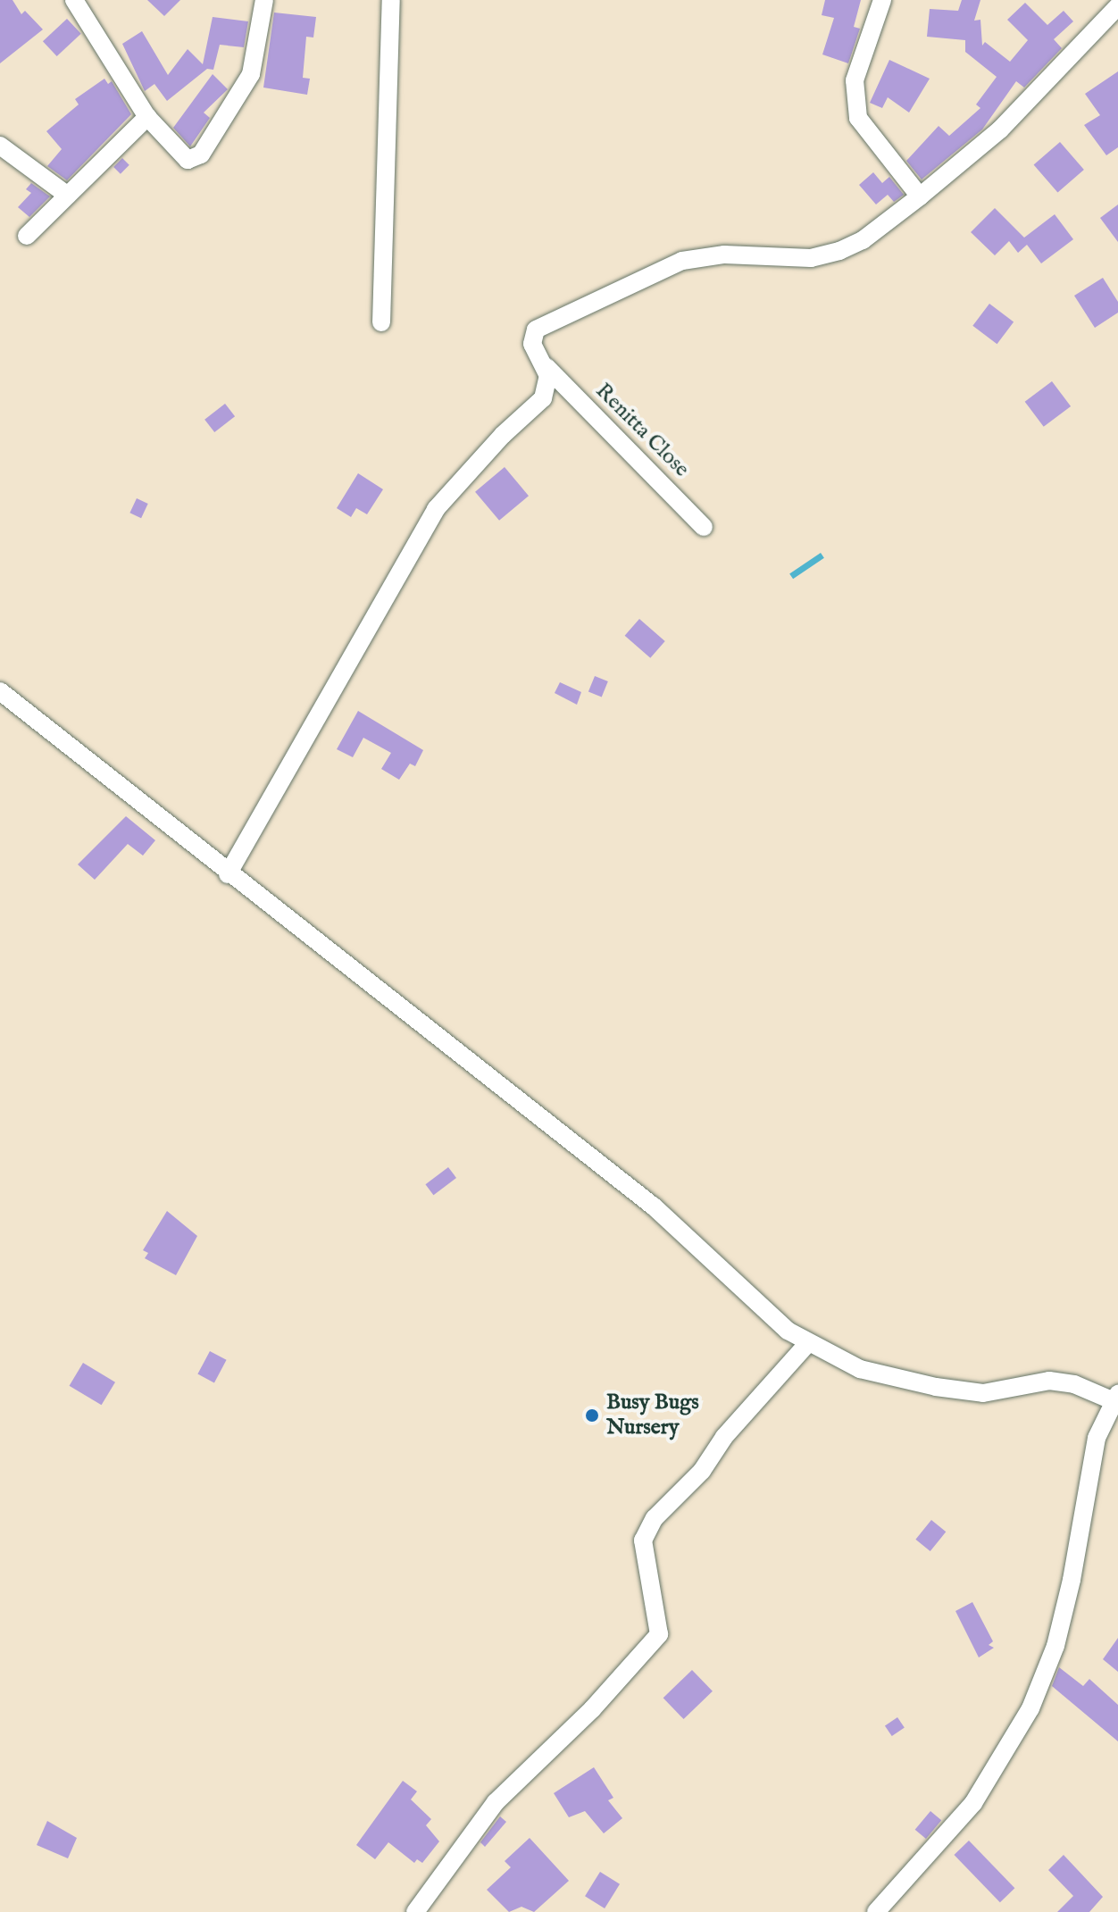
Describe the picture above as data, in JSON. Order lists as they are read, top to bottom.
{
  "streets": {
    "street": ["Renitta Close"]
  },
  "places": ["Busy Bugs Nursery"]
}
